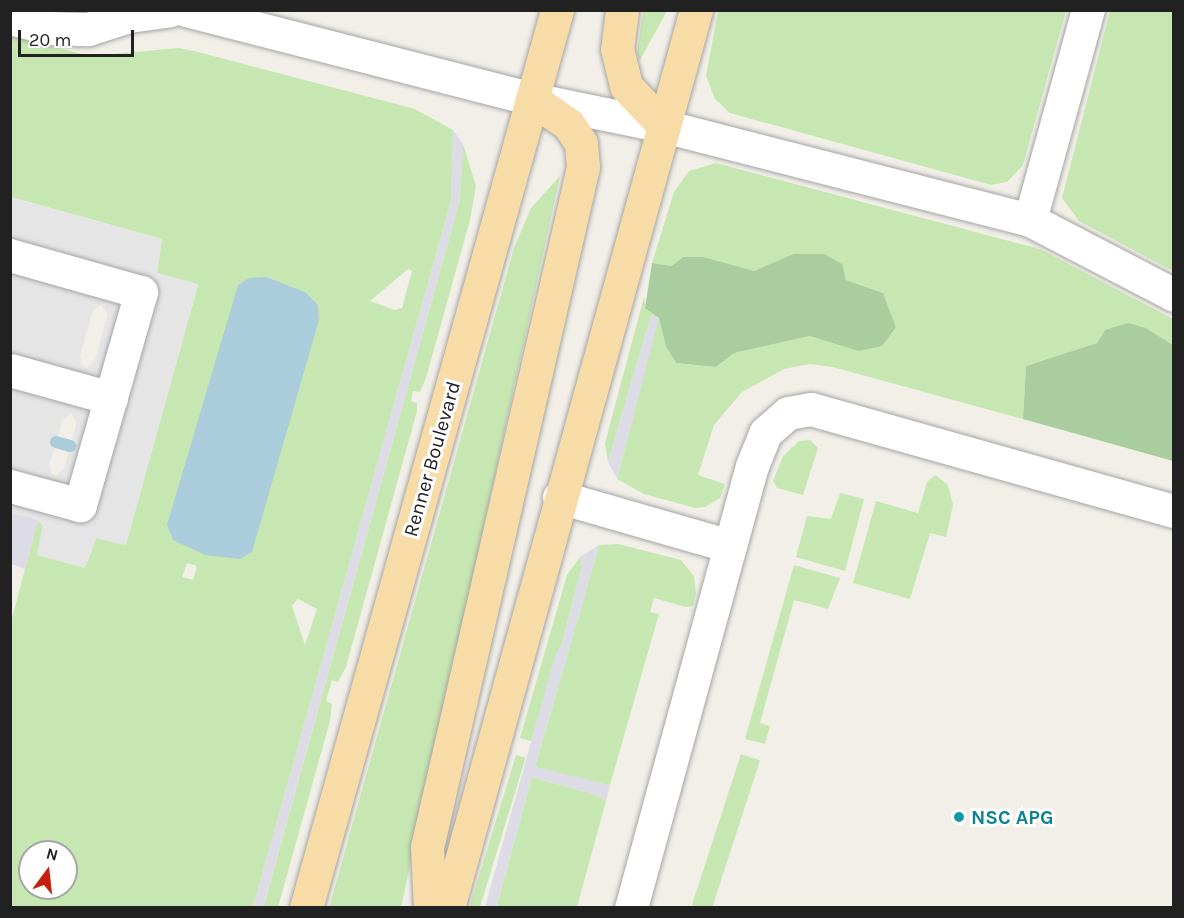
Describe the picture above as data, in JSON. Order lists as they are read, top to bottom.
{
  "streets": {
    "main road": ["Renner Boulevard"]
  },
  "places": ["NSC APG"],
  "scale_bar": "20 m",
  "north": "top"
}
